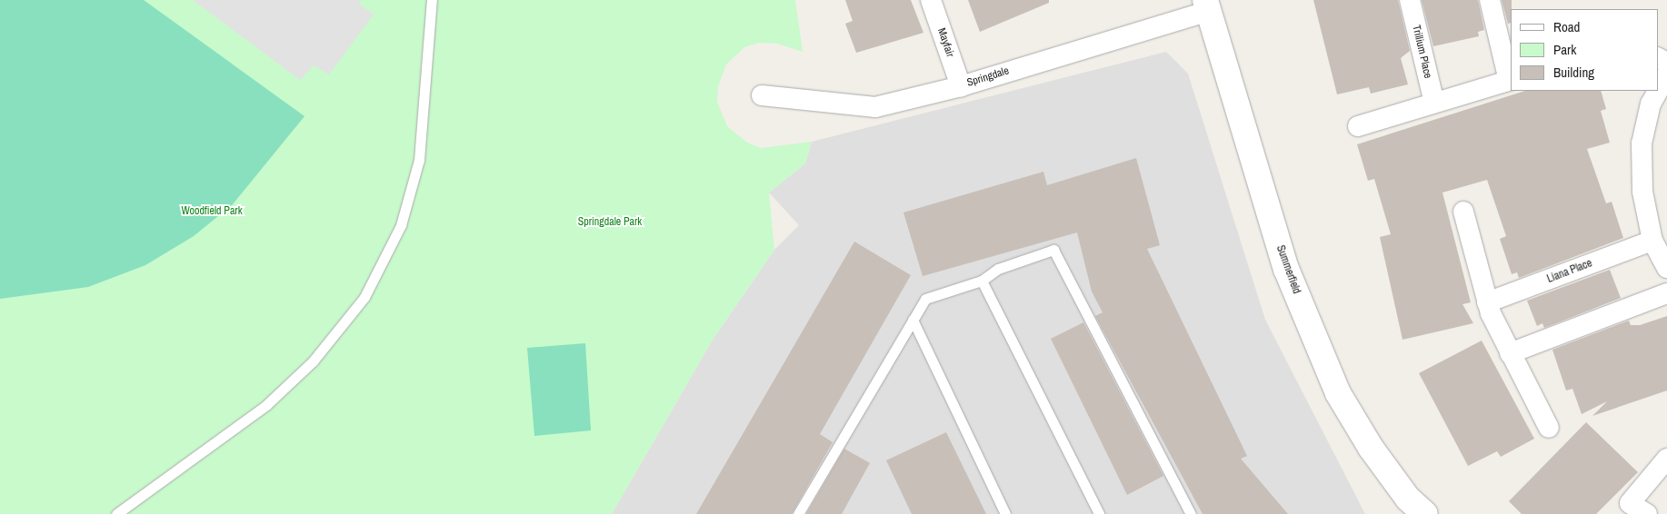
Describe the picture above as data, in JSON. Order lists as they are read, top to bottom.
{
  "streets": {
    "street": [
      "Mayfair",
      "Trillium Place",
      "Springdale",
      "Summerfield",
      "Liana Place"
    ]
  },
  "crossings": [
    ["Mayfair", "Springdale"],
    ["Springdale", "Summerfield"]
  ],
  "parks": ["Woodfield Park", "Springdale Park"],
  "legend": ["Road", "Park", "Building"]
}
